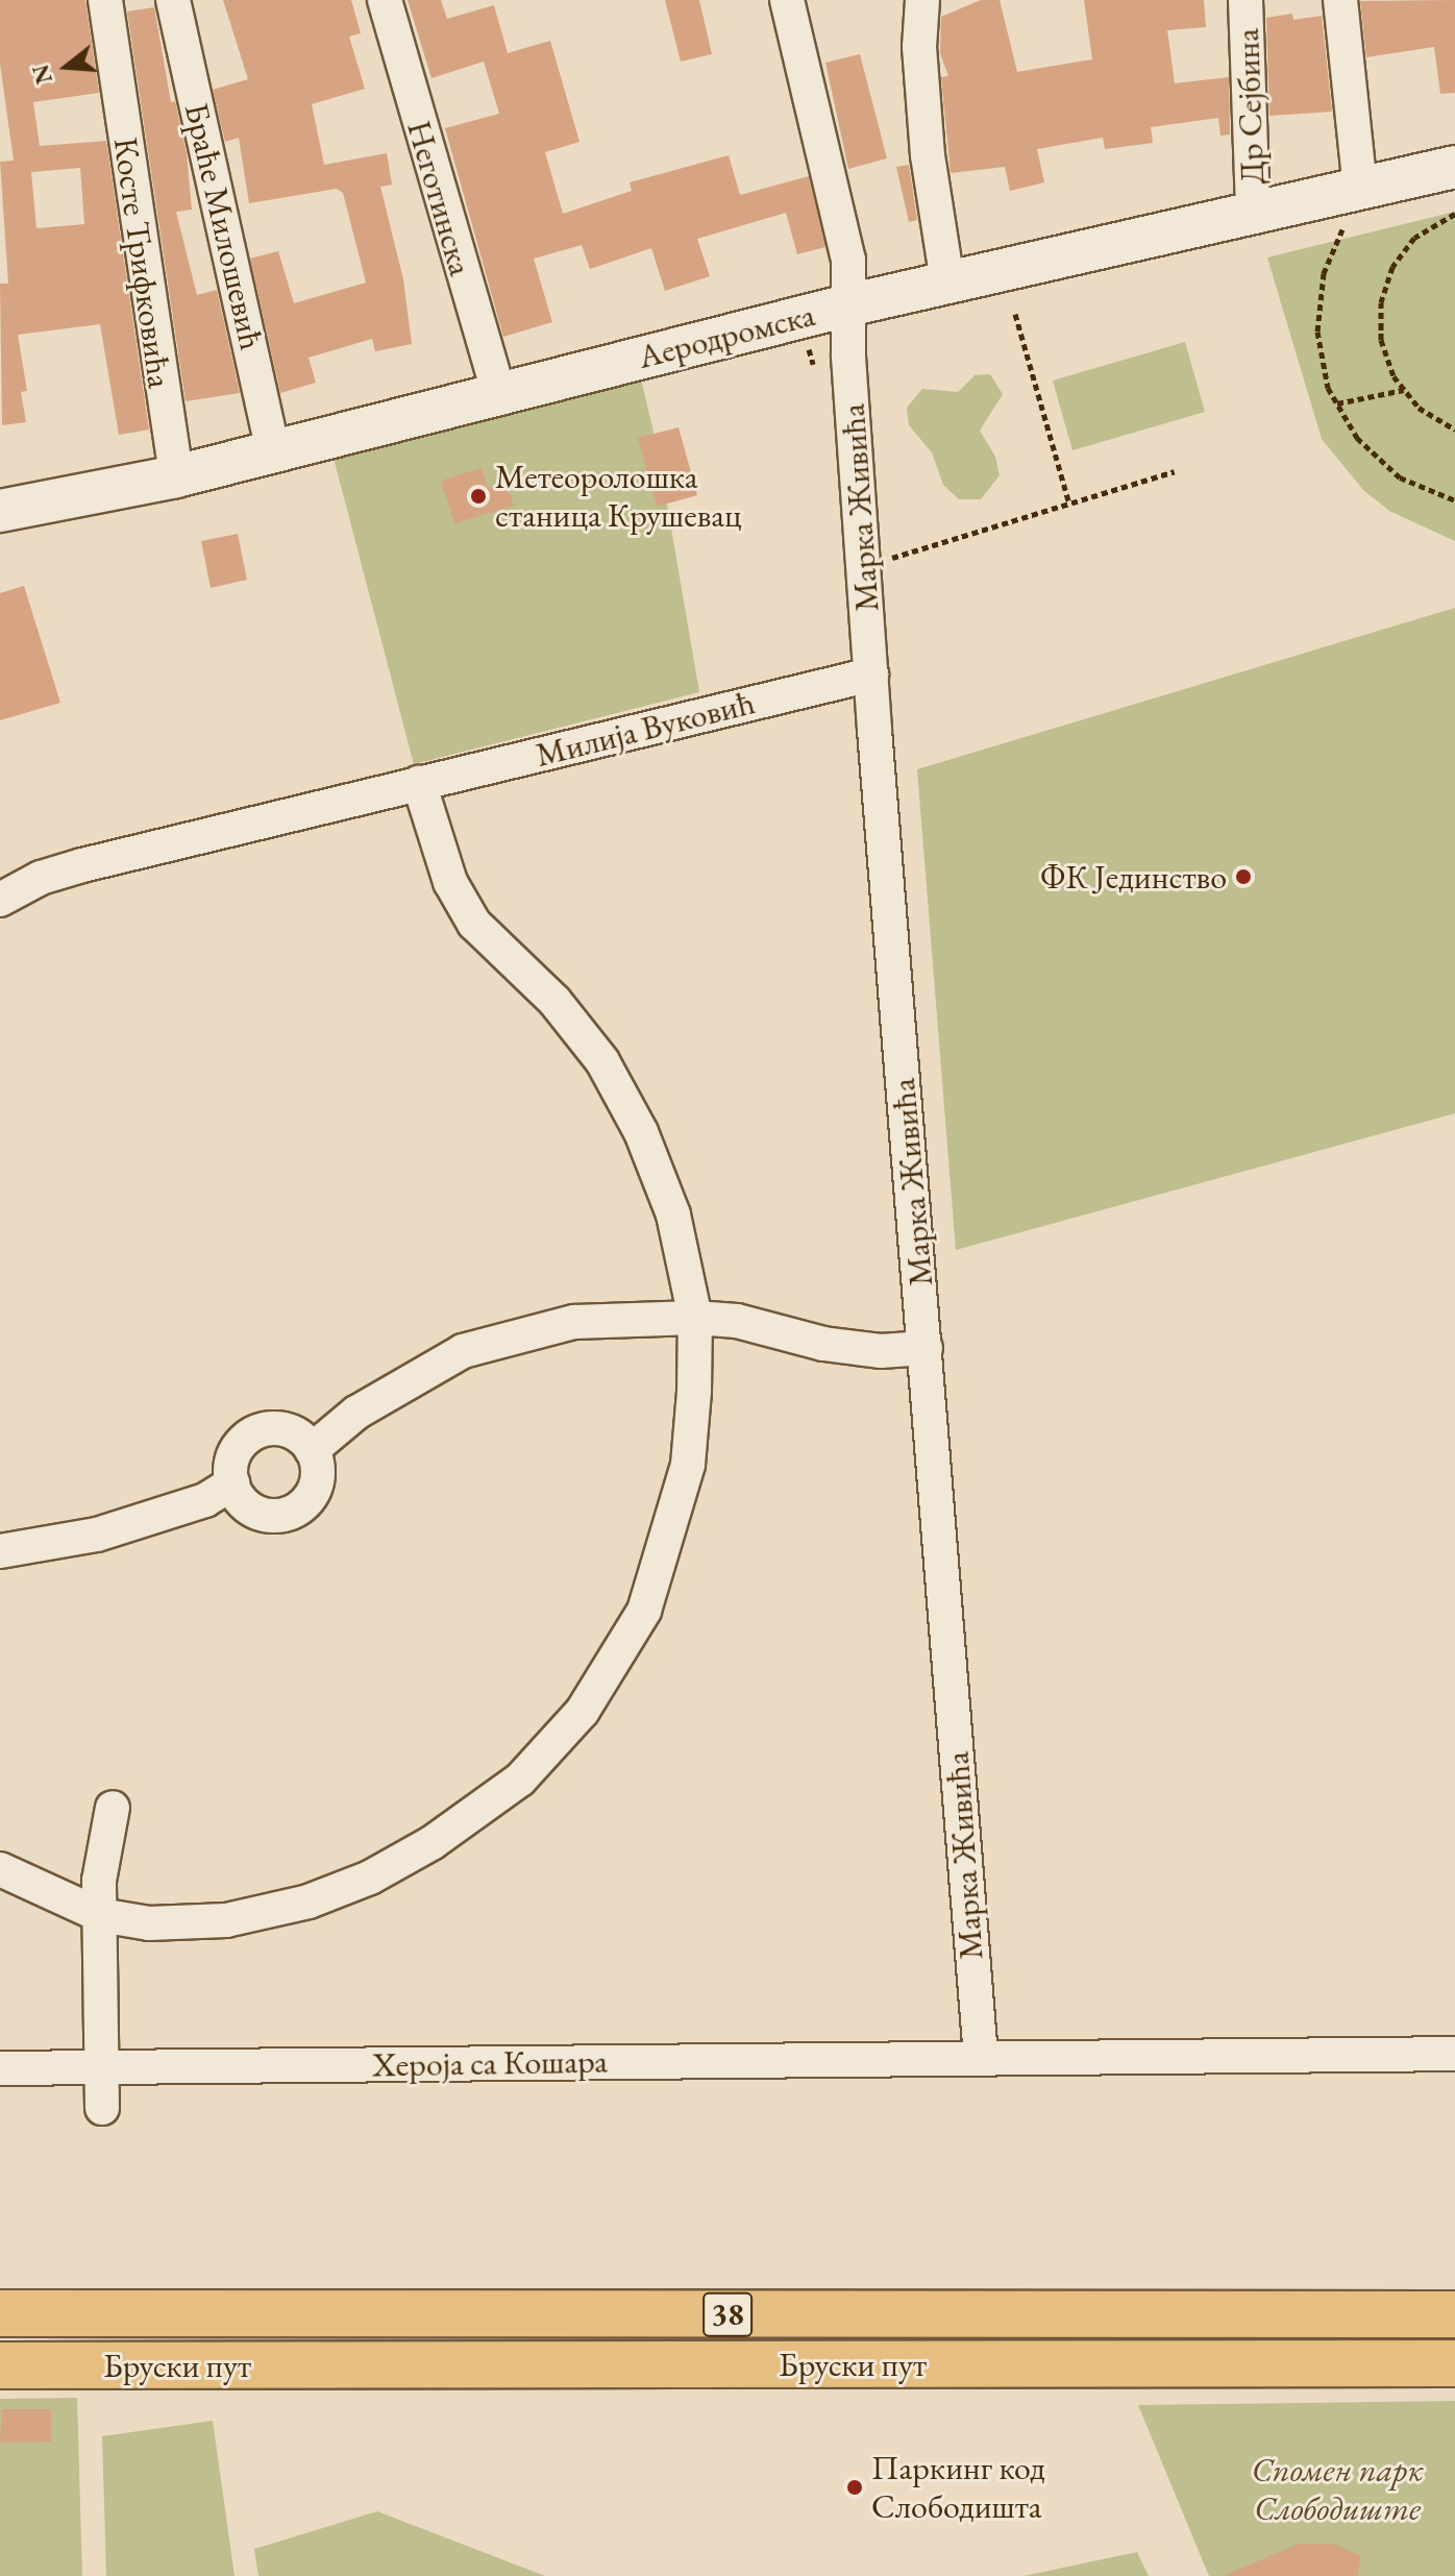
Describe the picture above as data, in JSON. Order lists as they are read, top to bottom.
{
  "streets": {
    "main road": ["38", "Бруски пут"],
    "street": [
      "Др Сејбина",
      "Неготинска",
      "Браће Милошевић",
      "Косте Трифковића",
      "Аеродромска",
      "Марка Живића",
      "Милија Вуковић",
      "Хероја са Кошара"
    ]
  },
  "crossings": [
    ["Др Сејбина", "Аеродромска"],
    ["Неготинска", "Аеродромска"],
    ["Браће Милошевић", "Аеродромска"],
    ["Косте Трифковића", "Аеродромска"],
    ["Аеродромска", "Марка Живића"],
    ["Марка Живића", "Милија Вуковић"],
    ["Марка Живића", "Хероја са Кошара"]
  ],
  "parks": ["Спомен парк Слободиште"],
  "places": ["Метеоролошка станица Крушевац", "ФК Јединство", "Паркинг код Слободишта"],
  "north": "left"
}
